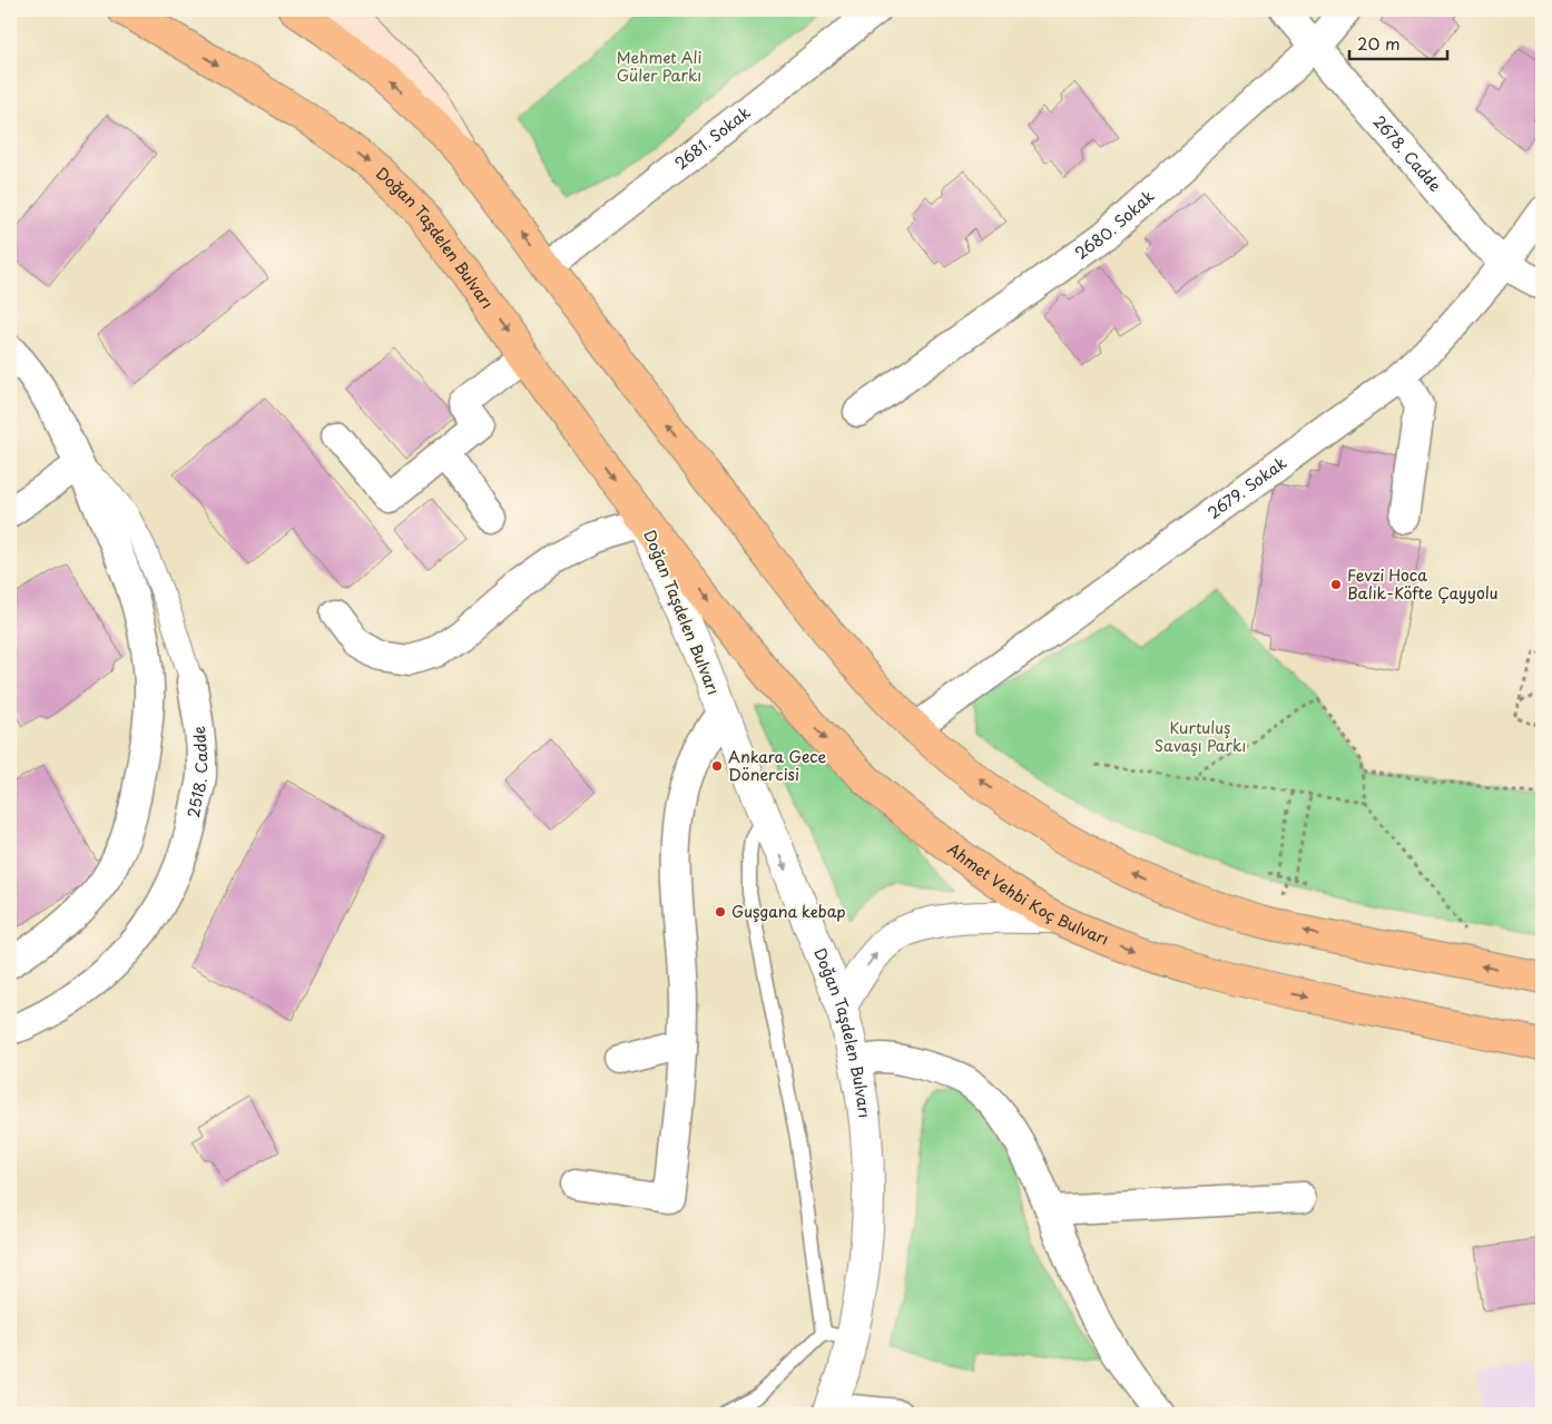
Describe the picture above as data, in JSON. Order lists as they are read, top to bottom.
{
  "streets": {
    "main road": ["Doğan Taşdelen Bulvarı", "Ahmet Vehbi Koç Bulvarı"],
    "street": [
      "2681. Sokak",
      "2678. Cadde",
      "2680. Sokak",
      "2679. Sokak",
      "2518. Cadde"
    ]
  },
  "crossings": [
    ["2678. Cadde", "2680. Sokak"],
    ["2678. Cadde", "2679. Sokak"],
    ["Doğan Taşdelen Bulvarı", "Ahmet Vehbi Koç Bulvarı"]
  ],
  "parks": ["Mehmet Ali Güler Parkı", "Kurtuluş Savaşı Parkı"],
  "places": ["Fevzi Hoca Balık-Köfte Çayyolu", "Ankara Gece Dönercisi", "Guşgana kebap"],
  "scale_bar": "20 m"
}
